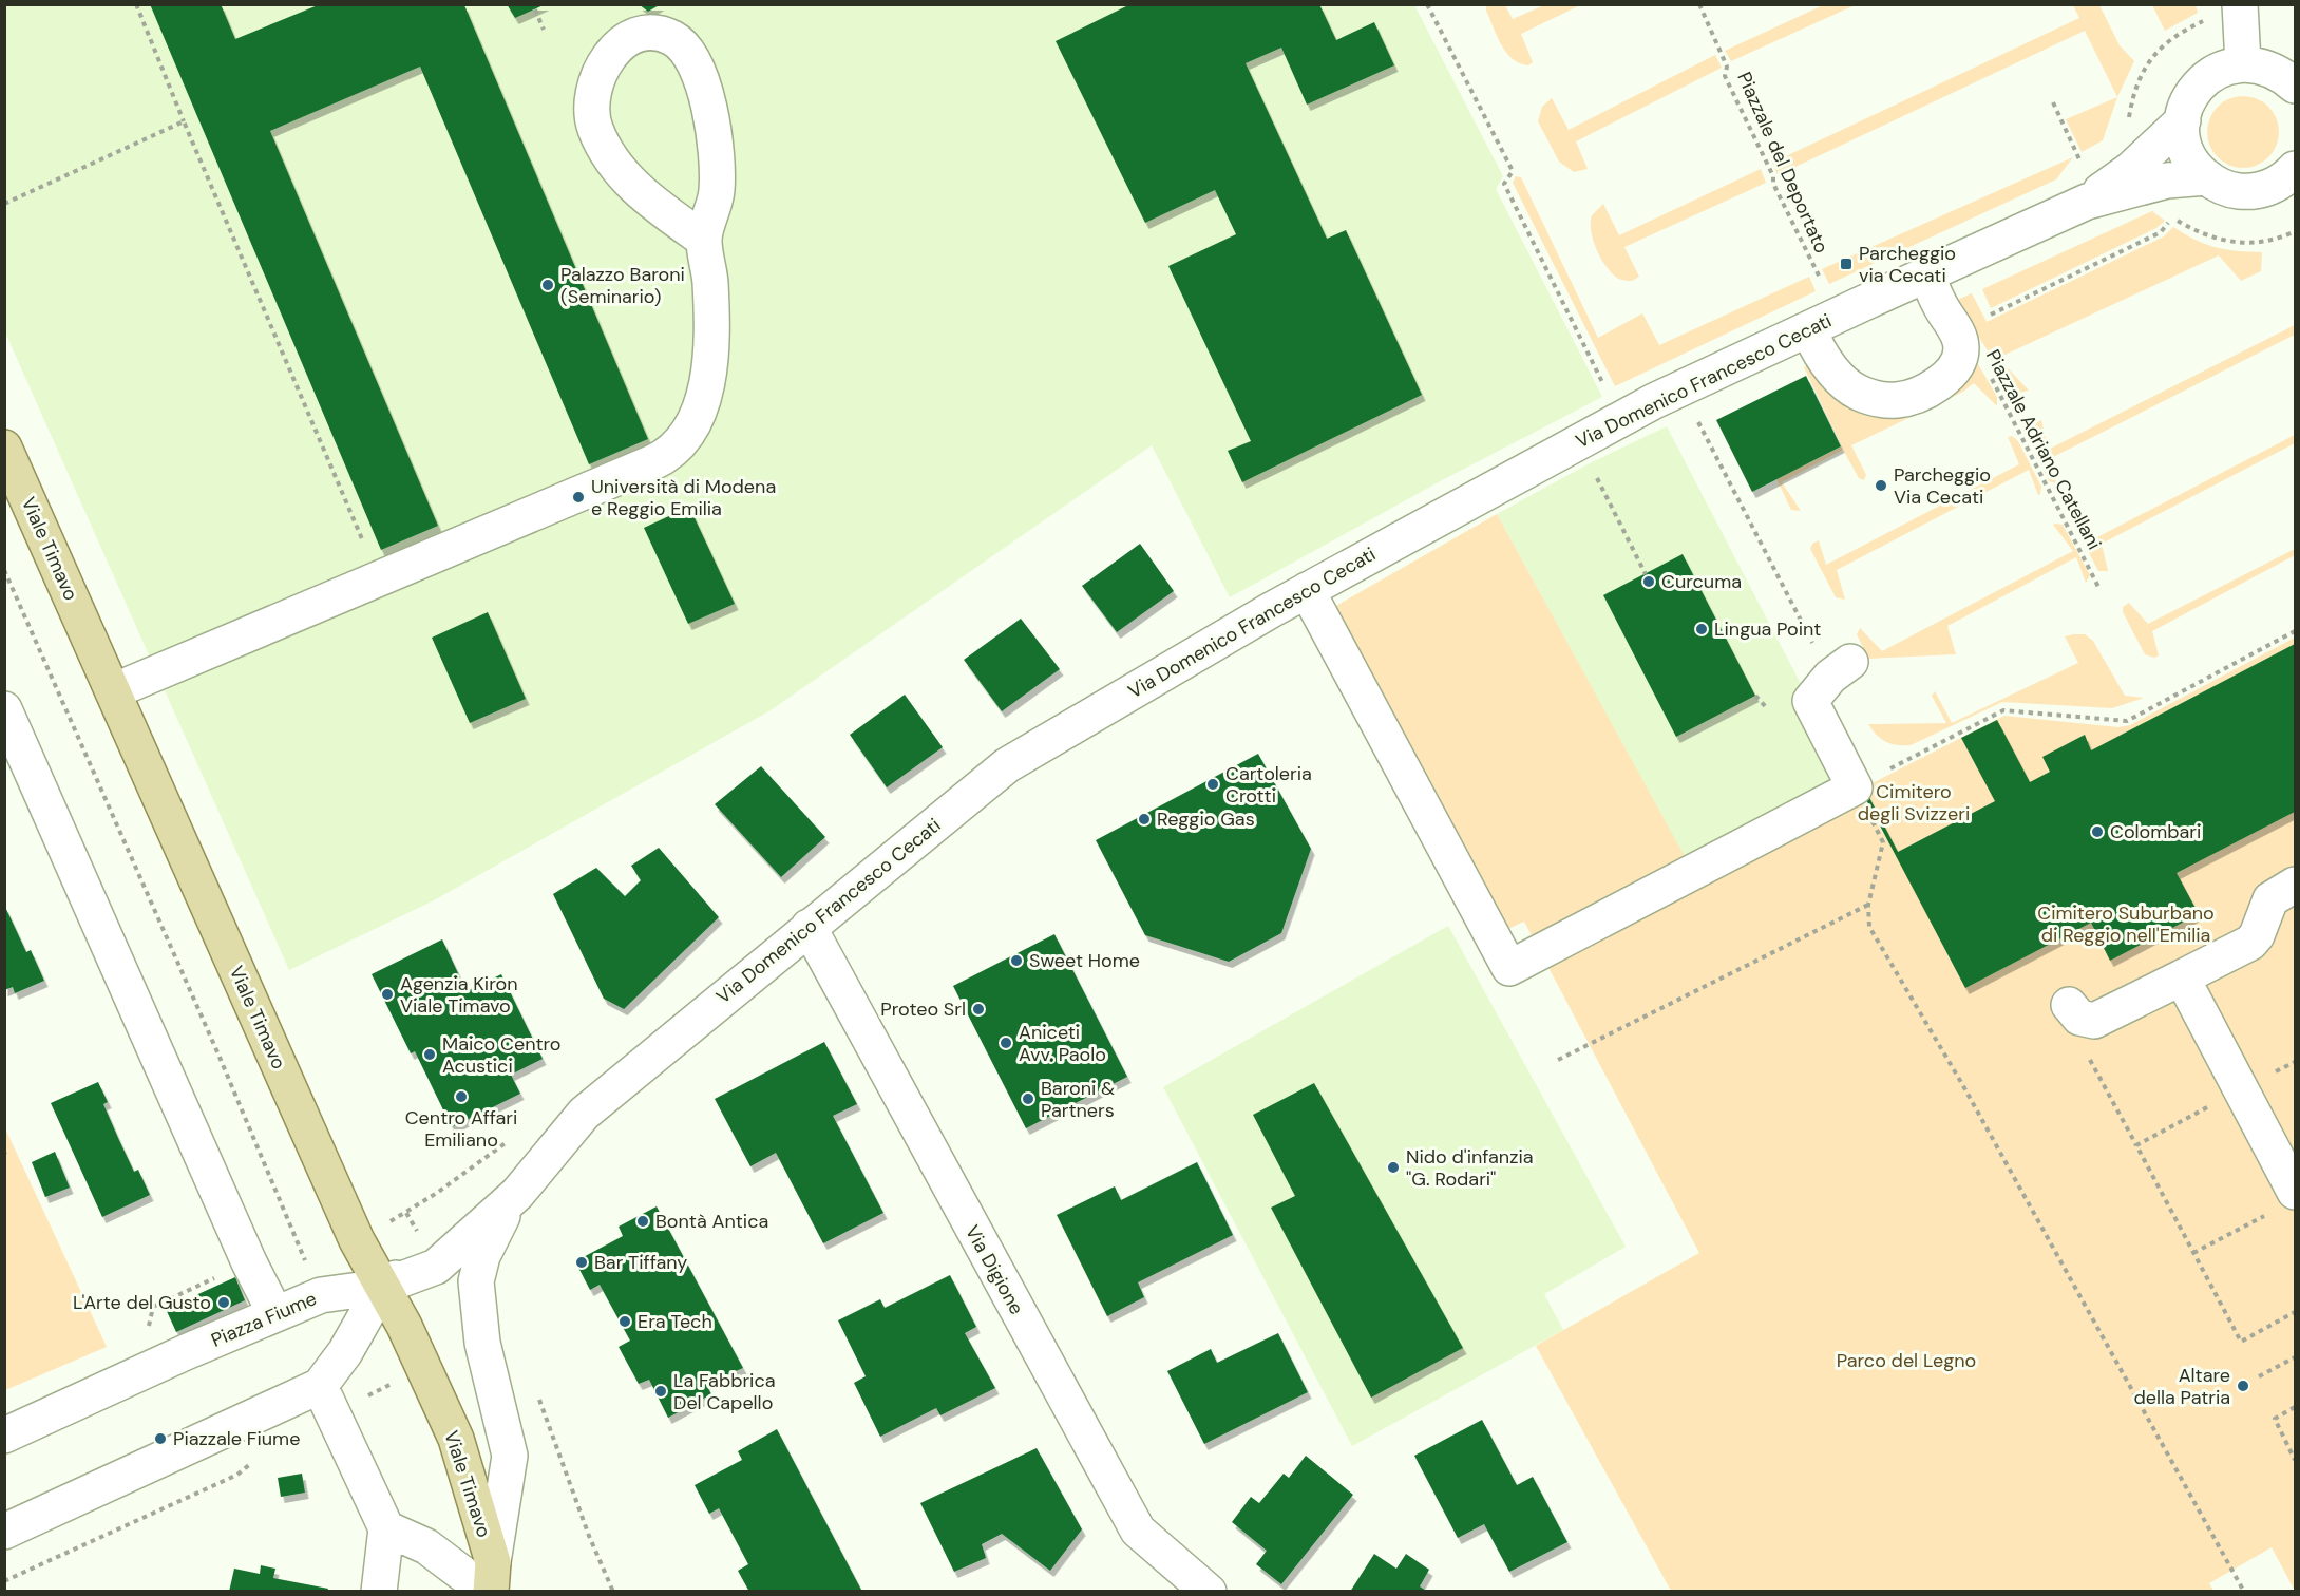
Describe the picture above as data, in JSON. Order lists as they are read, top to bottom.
{
  "streets": {
    "main road": ["Viale Timavo"],
    "street": ["Via Domenico Francesco Cecati", "Via Digione", "Piazza Fiume"],
    "path": ["Piazzale del Deportato", "Piazzale Adriano Catellani"]
  },
  "crossings": [
    ["Via Domenico Francesco Cecati", "Viale Timavo"],
    ["Via Domenico Francesco Cecati", "Via Digione"],
    ["Via Domenico Francesco Cecati", "Piazza Fiume"],
    ["Viale Timavo", "Piazza Fiume"]
  ],
  "parks": ["Cimitero degli Svizzeri", "Cimitero Suburbano di Reggio nell'Emilia", "Parco del Legno"],
  "places": {
    "transit": ["Parcheggio via Cecati"],
    "other": [
      "Palazzo Baroni (Seminario)",
      "Parcheggio Via Cecati",
      "Università di Modena e Reggio Emilia",
      "Curcuma",
      "Lingua Point",
      "Cartoleria Crotti",
      "Reggio Gas",
      "Colombari",
      "Sweet Home",
      "Agenzia Kiron Viale Timavo",
      "Proteo Srl",
      "Aniceti Avv. Paolo",
      "Maico Centro Acustici",
      "Centro Affari Emiliano",
      "Baroni & Partners",
      "Nido d'infanzia \"G. Rodari\"",
      "Bontà Antica",
      "Bar Tiffany",
      "L'Arte del Gusto",
      "Era Tech",
      "Altare della Patria",
      "La Fabbrica Del Capello",
      "Piazzale Fiume"
    ]
  }
}
